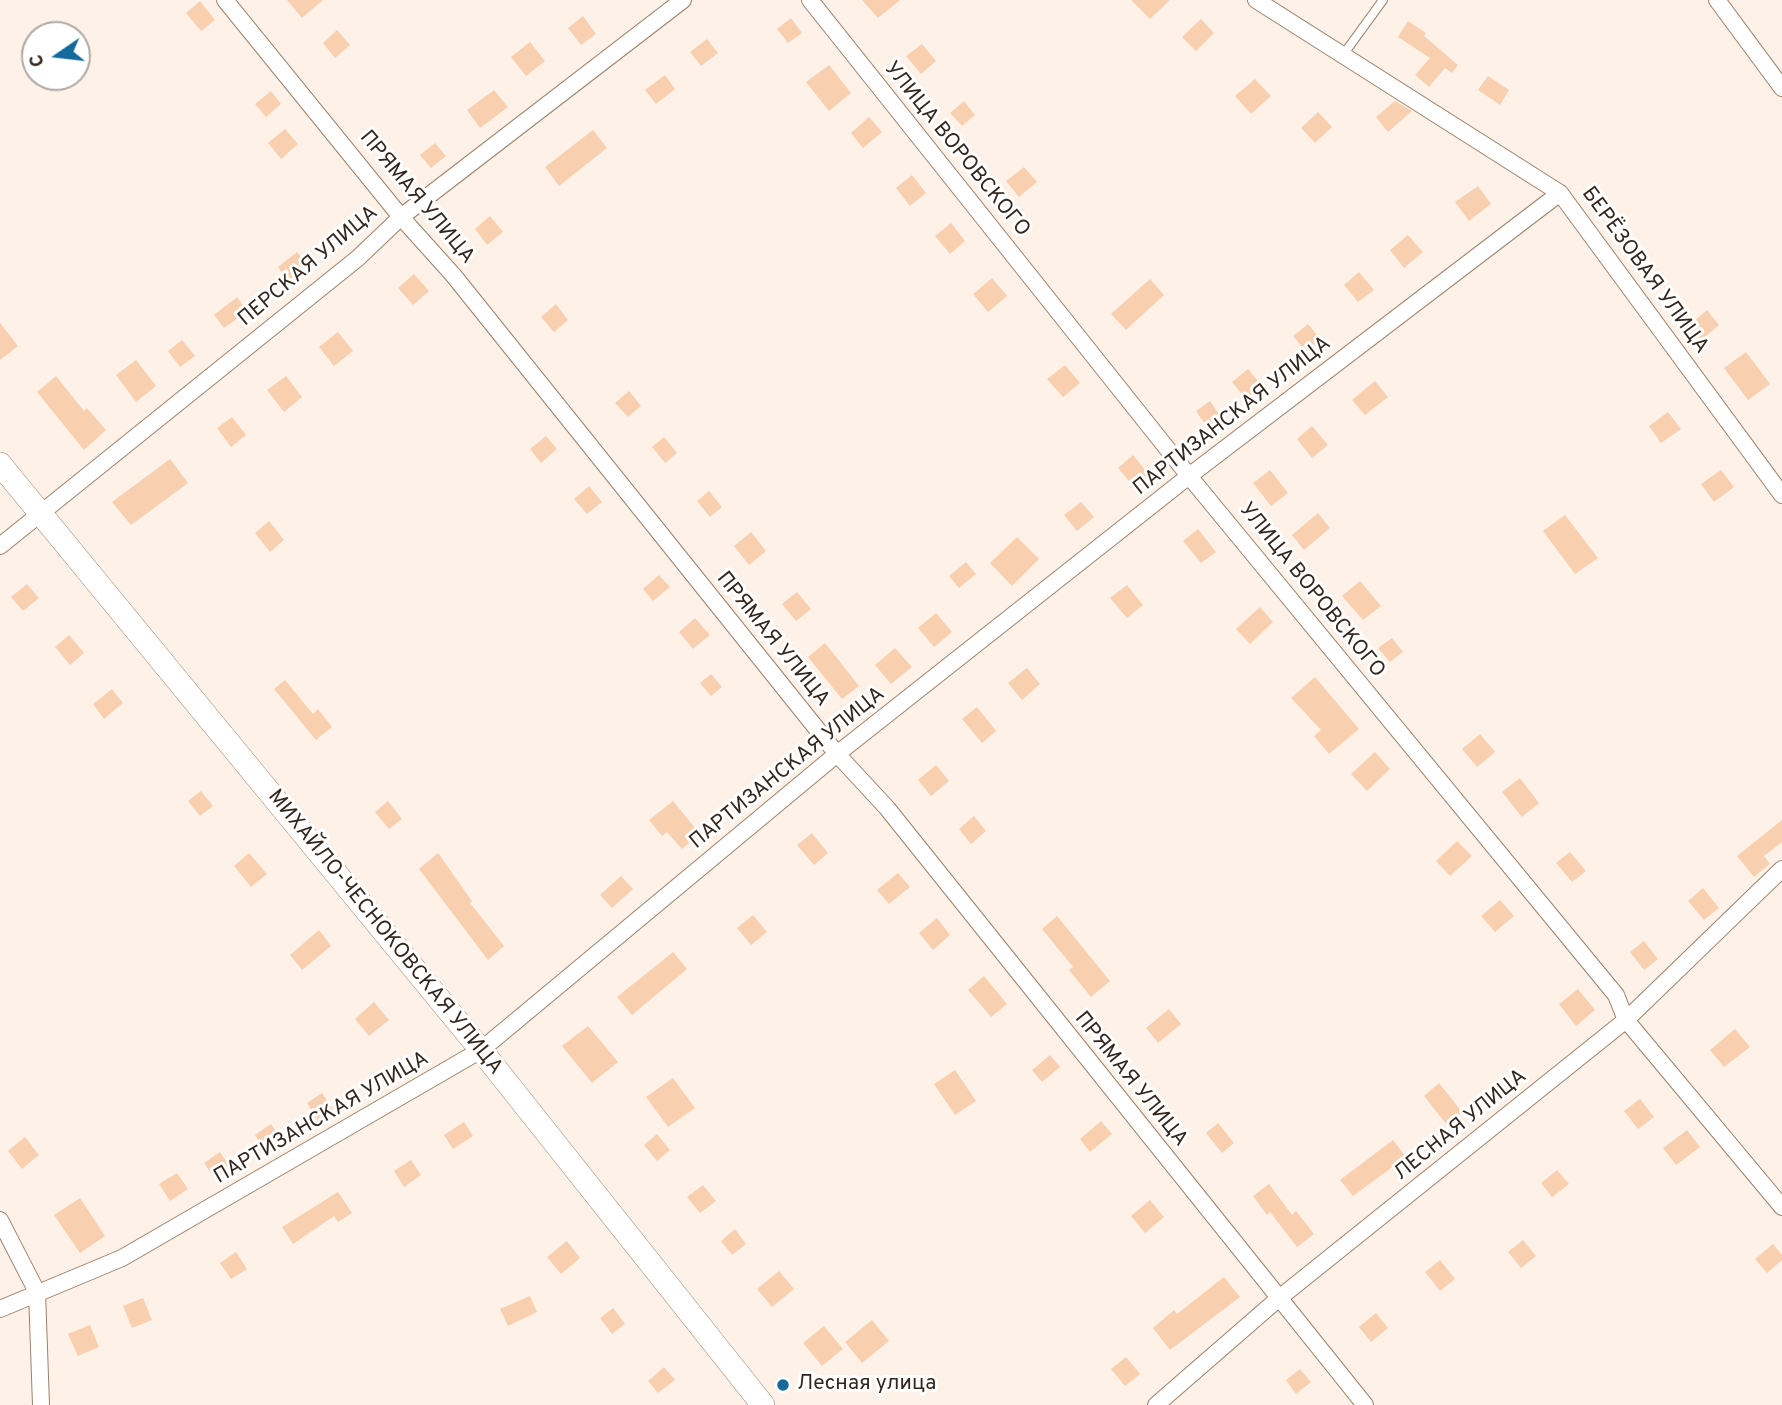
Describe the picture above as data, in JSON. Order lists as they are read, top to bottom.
{
  "streets": {
    "street": [
      "УЛИЦА ВОРОВСКОГО",
      "ПРЯМАЯ УЛИЦА",
      "ПЕРСКАЯ УЛИЦА",
      "БЕРЁЗОВАЯ УЛИЦА",
      "ПАРТИЗАНСКАЯ УЛИЦА",
      "МИХАЙЛО-ЧЕСНОКОВСКАЯ УЛИЦА",
      "ЛЕСНАЯ УЛИЦА"
    ]
  },
  "crossings": [
    ["УЛИЦА ВОРОВСКОГО", "ПАРТИЗАНСКАЯ УЛИЦА"],
    ["УЛИЦА ВОРОВСКОГО", "ЛЕСНАЯ УЛИЦА"],
    ["ПРЯМАЯ УЛИЦА", "ПЕРСКАЯ УЛИЦА"],
    ["ПРЯМАЯ УЛИЦА", "ПАРТИЗАНСКАЯ УЛИЦА"],
    ["ПРЯМАЯ УЛИЦА", "ЛЕСНАЯ УЛИЦА"],
    ["ПЕРСКАЯ УЛИЦА", "МИХАЙЛО-ЧЕСНОКОВСКАЯ УЛИЦА"],
    ["БЕРЁЗОВАЯ УЛИЦА", "ПАРТИЗАНСКАЯ УЛИЦА"],
    ["ПАРТИЗАНСКАЯ УЛИЦА", "МИХАЙЛО-ЧЕСНОКОВСКАЯ УЛИЦА"]
  ],
  "places": ["Лесная улица"],
  "north": "left"
}
